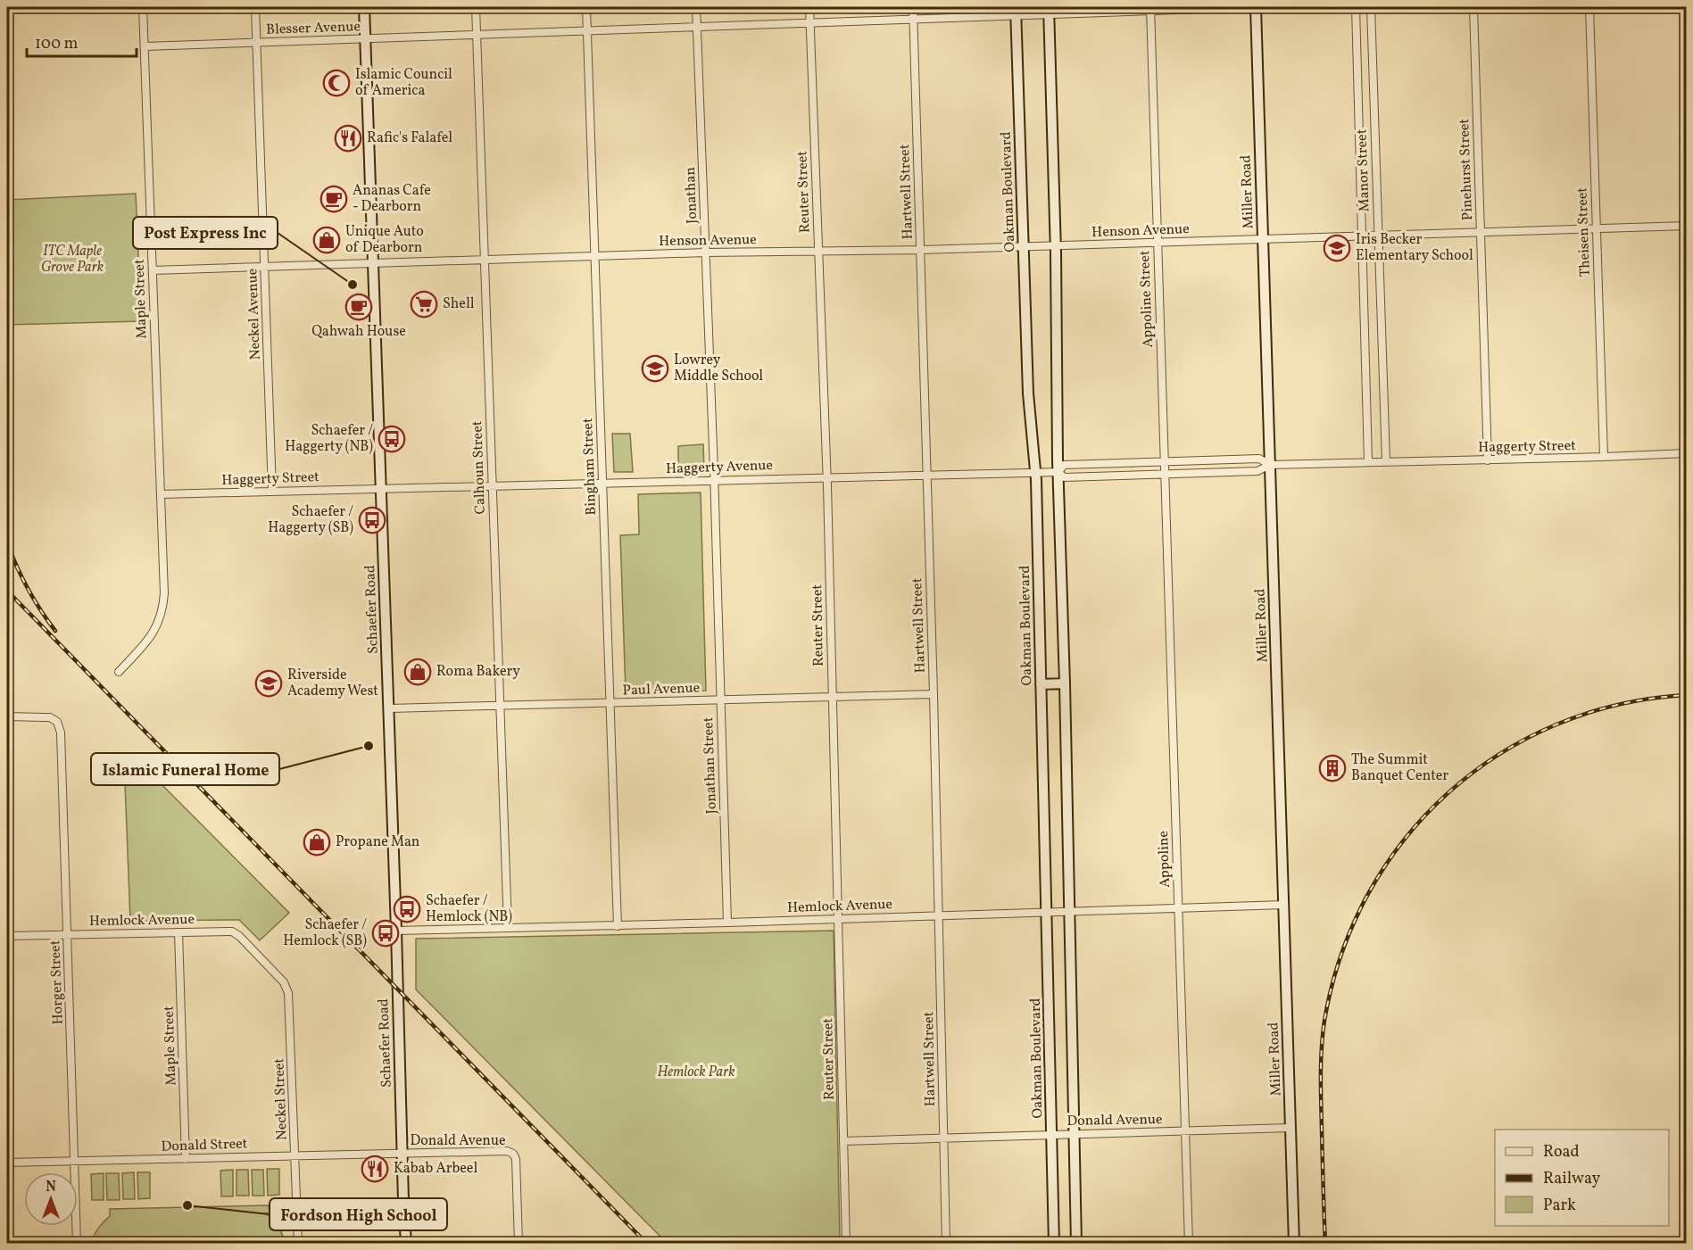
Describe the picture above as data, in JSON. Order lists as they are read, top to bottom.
{
  "streets": {
    "street": [
      "Blesser Avenue",
      "Pinehurst Street",
      "Manor Street",
      "Reuter Street",
      "Hartwell Street",
      "Oakman Boulevard",
      "Miller Road",
      "Jonathan",
      "Henson Avenue",
      "Theisen Street",
      "Maple Street",
      "Appoline Street",
      "Neckel Avenue",
      "Haggerty Street",
      "Bingham Street",
      "Calhoun Street",
      "Haggerty Avenue",
      "Schaefer Road",
      "Paul Avenue",
      "Jonathan Street",
      "Appoline",
      "Hemlock Avenue",
      "Horger Street",
      "Neckel Street",
      "Donald Avenue",
      "Donald Street"
    ]
  },
  "crossings": [
    ["Blesser Avenue", "Reuter Street"],
    ["Blesser Avenue", "Hartwell Street"],
    ["Blesser Avenue", "Oakman Boulevard"],
    ["Blesser Avenue", "Miller Road"],
    ["Blesser Avenue", "Jonathan"],
    ["Blesser Avenue", "Maple Street"],
    ["Blesser Avenue", "Appoline Street"],
    ["Blesser Avenue", "Neckel Avenue"],
    ["Blesser Avenue", "Bingham Street"],
    ["Blesser Avenue", "Calhoun Street"],
    ["Blesser Avenue", "Schaefer Road"],
    ["Pinehurst Street", "Haggerty Street"],
    ["Manor Street", "Henson Avenue"],
    ["Manor Street", "Haggerty Street"],
    ["Manor Street", "Haggerty Avenue"],
    ["Reuter Street", "Henson Avenue"],
    ["Reuter Street", "Haggerty Avenue"],
    ["Reuter Street", "Paul Avenue"],
    ["Reuter Street", "Hemlock Avenue"],
    ["Reuter Street", "Donald Avenue"],
    ["Hartwell Street", "Henson Avenue"],
    ["Hartwell Street", "Haggerty Avenue"],
    ["Hartwell Street", "Paul Avenue"],
    ["Hartwell Street", "Hemlock Avenue"],
    ["Hartwell Street", "Donald Avenue"],
    ["Oakman Boulevard", "Henson Avenue"],
    ["Oakman Boulevard", "Haggerty Avenue"],
    ["Oakman Boulevard", "Hemlock Avenue"],
    ["Oakman Boulevard", "Donald Avenue"],
    ["Miller Road", "Henson Avenue"],
    ["Miller Road", "Haggerty Avenue"],
    ["Miller Road", "Hemlock Avenue"],
    ["Miller Road", "Donald Avenue"],
    ["Jonathan", "Henson Avenue"],
    ["Jonathan", "Haggerty Avenue"],
    ["Jonathan", "Jonathan Street"],
    ["Henson Avenue", "Maple Street"],
    ["Henson Avenue", "Appoline Street"],
    ["Henson Avenue", "Neckel Avenue"],
    ["Henson Avenue", "Bingham Street"],
    ["Henson Avenue", "Calhoun Street"],
    ["Henson Avenue", "Schaefer Road"],
    ["Theisen Street", "Haggerty Street"],
    ["Maple Street", "Haggerty Street"],
    ["Maple Street", "Hemlock Avenue"],
    ["Maple Street", "Donald Street"],
    ["Appoline Street", "Haggerty Avenue"],
    ["Appoline Street", "Appoline"],
    ["Neckel Avenue", "Haggerty Street"],
    ["Haggerty Street", "Haggerty Avenue"],
    ["Haggerty Street", "Schaefer Road"],
    ["Bingham Street", "Haggerty Avenue"],
    ["Bingham Street", "Paul Avenue"],
    ["Bingham Street", "Hemlock Avenue"],
    ["Calhoun Street", "Haggerty Avenue"],
    ["Calhoun Street", "Paul Avenue"],
    ["Calhoun Street", "Hemlock Avenue"],
    ["Haggerty Avenue", "Schaefer Road"],
    ["Haggerty Avenue", "Jonathan Street"],
    ["Haggerty Avenue", "Appoline"],
    ["Schaefer Road", "Paul Avenue"],
    ["Schaefer Road", "Hemlock Avenue"],
    ["Schaefer Road", "Donald Avenue"],
    ["Schaefer Road", "Donald Street"],
    ["Paul Avenue", "Jonathan Street"],
    ["Jonathan Street", "Hemlock Avenue"],
    ["Appoline", "Hemlock Avenue"],
    ["Appoline", "Donald Avenue"],
    ["Hemlock Avenue", "Horger Street"],
    ["Hemlock Avenue", "Neckel Street"],
    ["Horger Street", "Donald Street"],
    ["Neckel Street", "Donald Street"],
    ["Donald Avenue", "Donald Street"]
  ],
  "parks": ["ITC Maple Grove Park", "Hemlock Park"],
  "places": {
    "mosque": ["Islamic Council of America"],
    "restaurant": ["Rafic's Falafel", "Kabab Arbeel"],
    "cafe": ["Ananas Cafe - Dearborn", "Qahwah House"],
    "shop": ["Unique Auto of Dearborn", "Roma Bakery", "Propane Man"],
    "school or university": ["Iris Becker Elementary School", "Lowrey Middle School", "Riverside Academy West"],
    "other": ["Post Express Inc", "Islamic Funeral Home", "Fordson High School"],
    "supermarket": ["Shell"],
    "bus stop": [
      "Schaefer / Haggerty (NB)",
      "Schaefer / Haggerty (SB)",
      "Schaefer / Hemlock (NB)",
      "Schaefer / Hemlock (SB)"
    ],
    "building": ["The Summit Banquet Center"]
  },
  "legend": ["Road", "Railway", "Park"],
  "scale_bar": "100 m",
  "north": "top"
}
